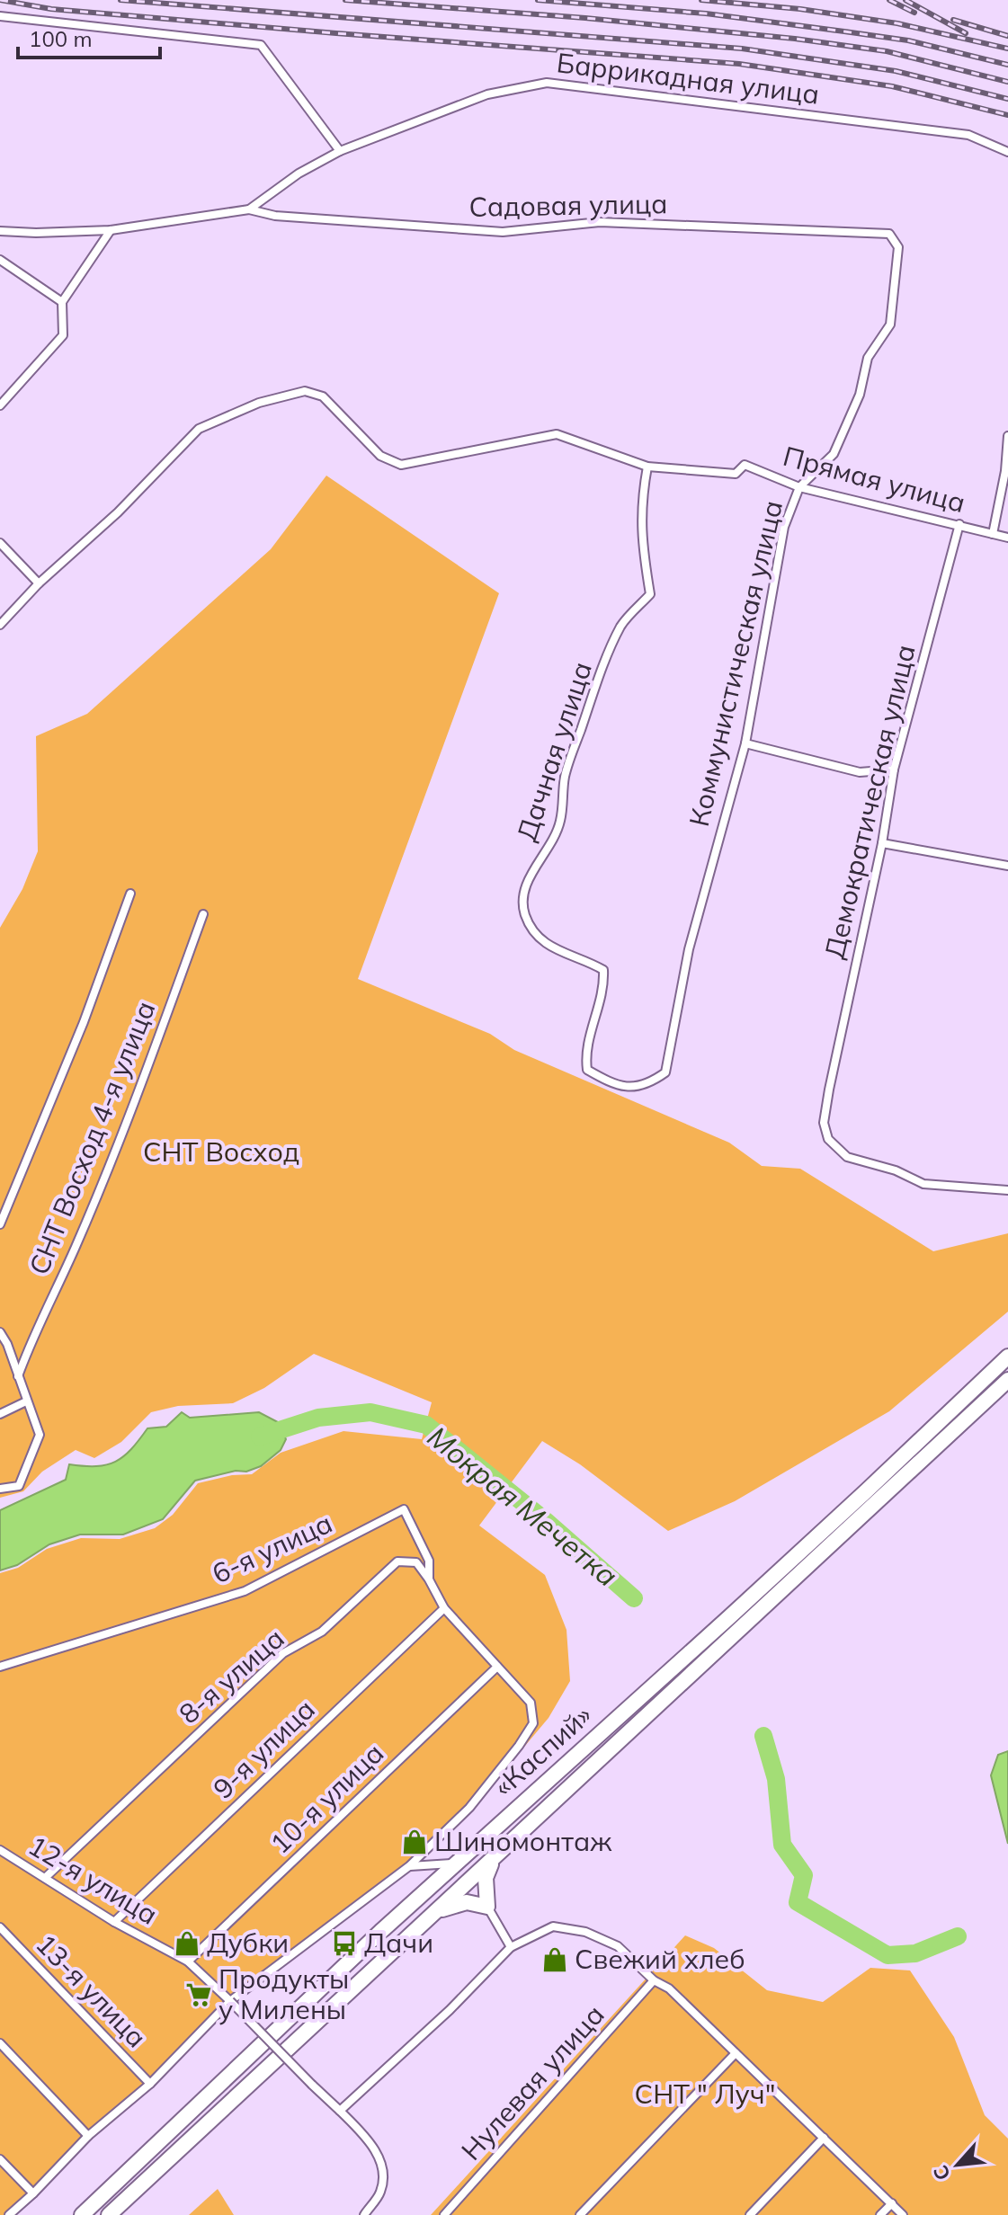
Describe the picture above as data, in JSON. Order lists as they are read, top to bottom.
{
  "streets": {
    "highway": ["«Каспий»"],
    "street": [
      "Баррикадная улица",
      "Садовая улица",
      "Прямая улица",
      "Коммунистическая улица",
      "Дачная улица",
      "Демократическая улица",
      "СНТ Восход 4-я улица",
      "6-я улица",
      "8-я улица",
      "9-я улица",
      "10-я улица",
      "12-я улица",
      "13-я улица",
      "Нулевая улица"
    ]
  },
  "crossings": [
    ["Баррикадная улица", "Садовая улица"],
    ["Садовая улица", "Коммунистическая улица"],
    ["Прямая улица", "Коммунистическая улица"],
    ["Прямая улица", "Дачная улица"],
    ["Прямая улица", "Демократическая улица"],
    ["Коммунистическая улица", "Дачная улица"],
    ["6-я улица", "8-я улица"],
    ["8-я улица", "9-я улица"],
    ["8-я улица", "10-я улица"],
    ["8-я улица", "12-я улица"],
    ["8-я улица", "13-я улица"],
    ["9-я улица", "12-я улица"],
    ["10-я улица", "12-я улица"]
  ],
  "water": ["Мокрая Мечетка"],
  "parks": ["СНТ Восход", "СНТ \" Луч\""],
  "places": {
    "shop": ["Шиномонтаж", "Дубки", "Свежий хлеб"],
    "bus stop": ["Дачи"],
    "supermarket": ["Продукты у Милены"]
  },
  "scale_bar": "100 m",
  "north": "bottom left"
}
